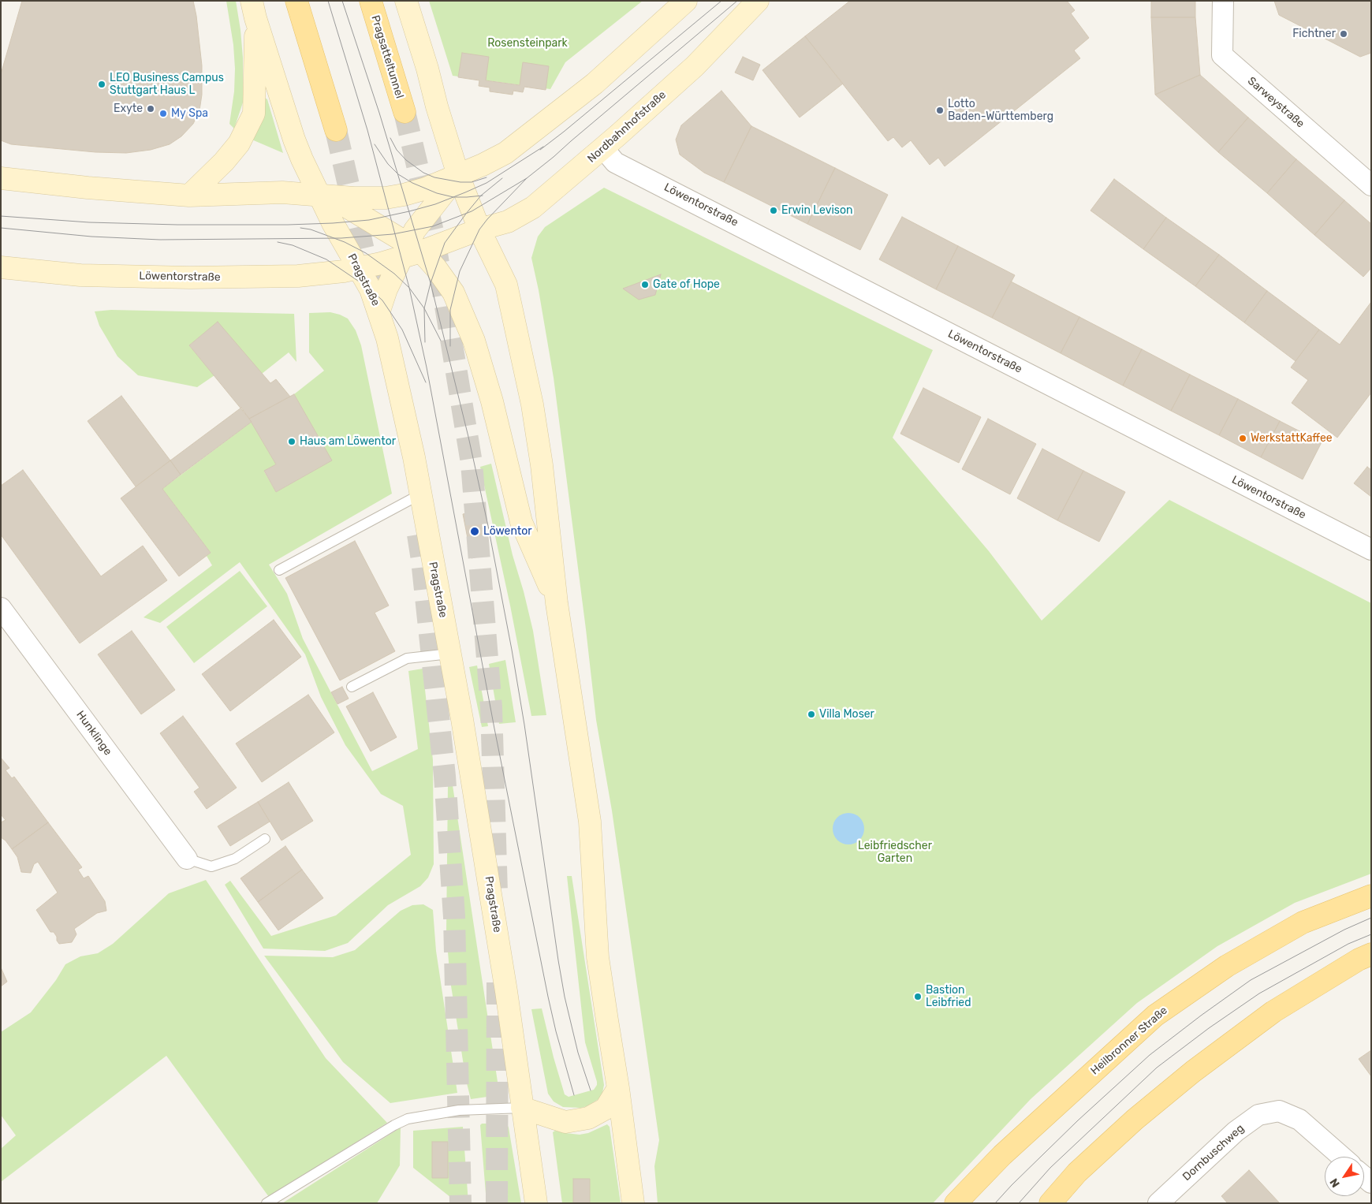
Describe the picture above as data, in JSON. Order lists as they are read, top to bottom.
{
  "streets": {
    "main road": [
      "Pragsatteltunnel",
      "Nordbahnhofstraße",
      "Löwentorstraße",
      "Pragstraße",
      "Heilbronner Straße"
    ],
    "street": ["Sarweystraße", "Hunklinge", "Dornbuschweg"]
  },
  "crossings": [
    ["Nordbahnhofstraße", "Löwentorstraße"],
    ["Löwentorstraße", "Pragstraße"]
  ],
  "parks": ["Rosensteinpark", "Leibfriedscher Garten"],
  "places": [
    "Fichtner",
    "LEO Business Campus Stuttgart Haus L",
    "Exyte",
    "Lotto Baden-Württemberg",
    "My Spa",
    "Erwin Levison",
    "Gate of Hope",
    "WerkstattKaffee",
    "Haus am Löwentor",
    "Löwentor",
    "Villa Moser",
    "Bastion Leibfried"
  ],
  "north": "bottom left"
}
